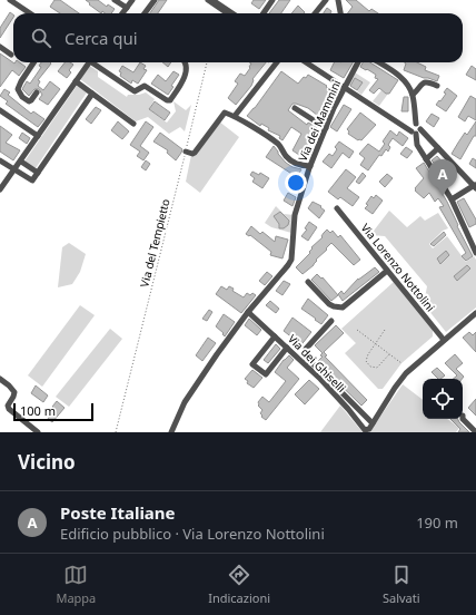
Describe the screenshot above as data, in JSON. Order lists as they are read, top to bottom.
{
  "streets": {
    "street": ["Via dei Mammini", "Via Lorenzo Nottolini", "Via dei Ghiselli"],
    "path": ["Via del Tempietto"]
  },
  "crossings": [
    ["Via dei Mammini", "Via dei Ghiselli"]
  ],
  "scale_bar": "100 m",
  "page": {
    "search": "Cerca qui",
    "pins": "A",
    "scale": "100 m",
    "heading": "Vicino",
    "list": [
      {
        "mark": "A",
        "name": "Poste Italiane",
        "note": "Edificio pubblico · Via Lorenzo Nottolini",
        "value": "190 m"
      }
    ],
    "nav": ["Mappa", "Indicazioni", "Salvati"]
  }
}
